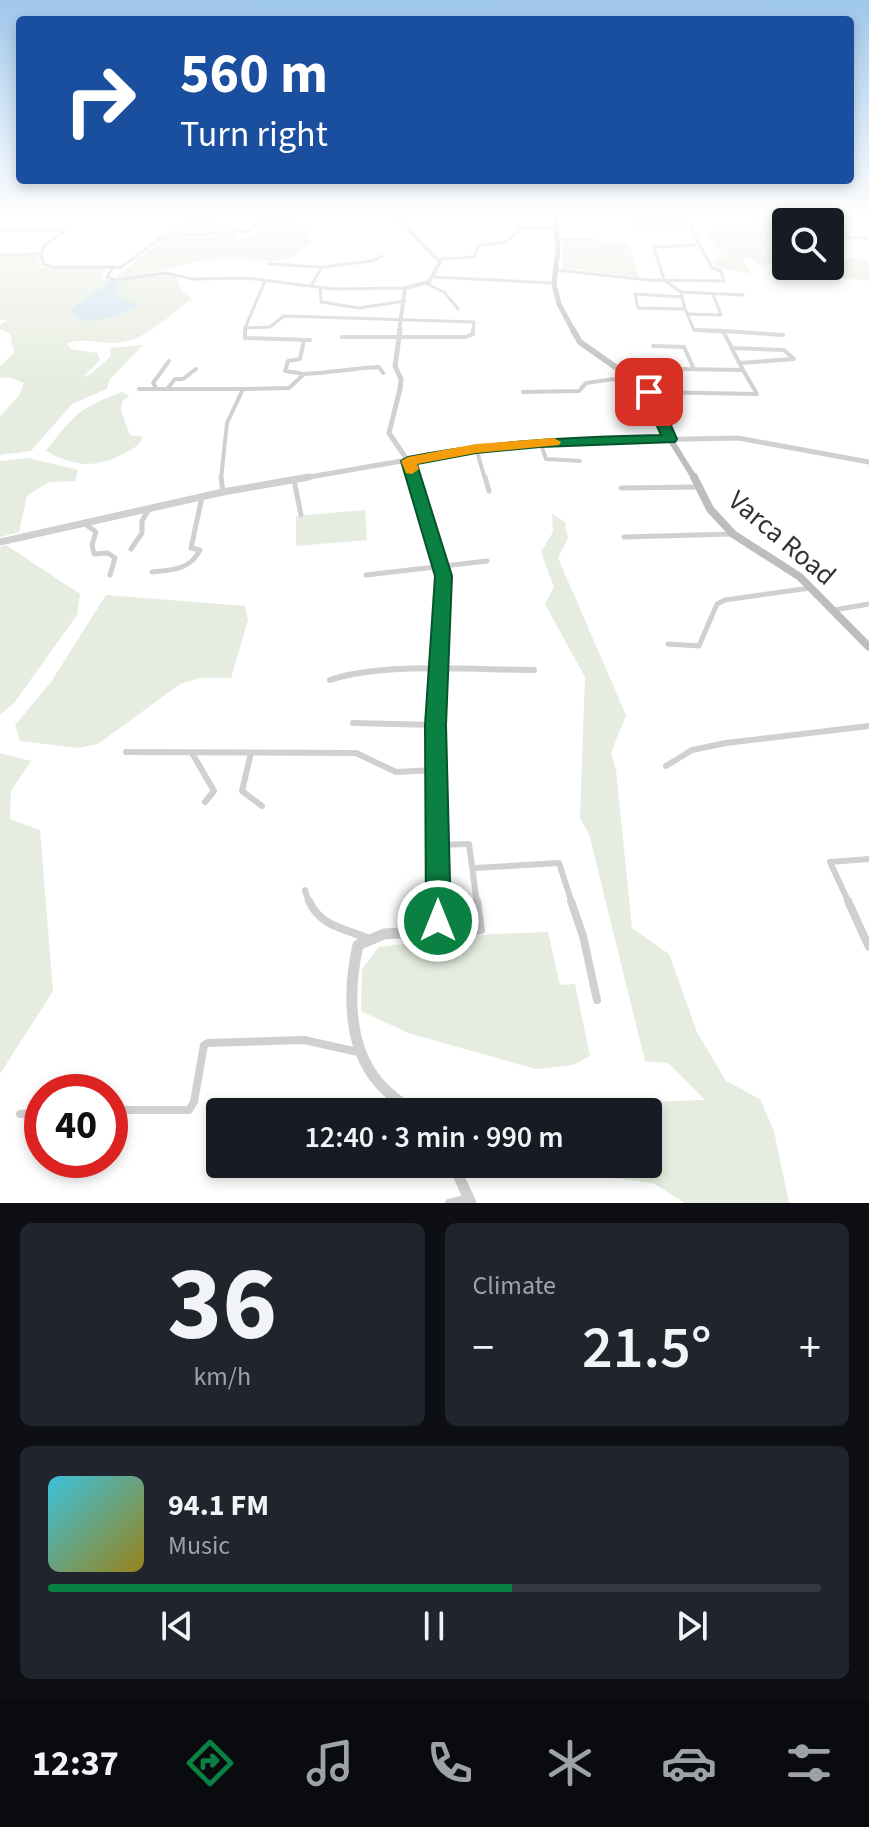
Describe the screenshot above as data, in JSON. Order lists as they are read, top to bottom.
{
  "streets": {
    "main road": ["Varca Road"]
  },
  "page": {
    "turn": ["560 m", "Turn right"],
    "limit": "40",
    "trip": "12:40 · 3 min · 990 m",
    "tile": [
      ["36", "km/h"],
      "Climate"
    ],
    "heat": ["−", "21.5°", "+"],
    "song": ["94.1 FM", "Music"],
    "tabs": "12:37"
  }
}
